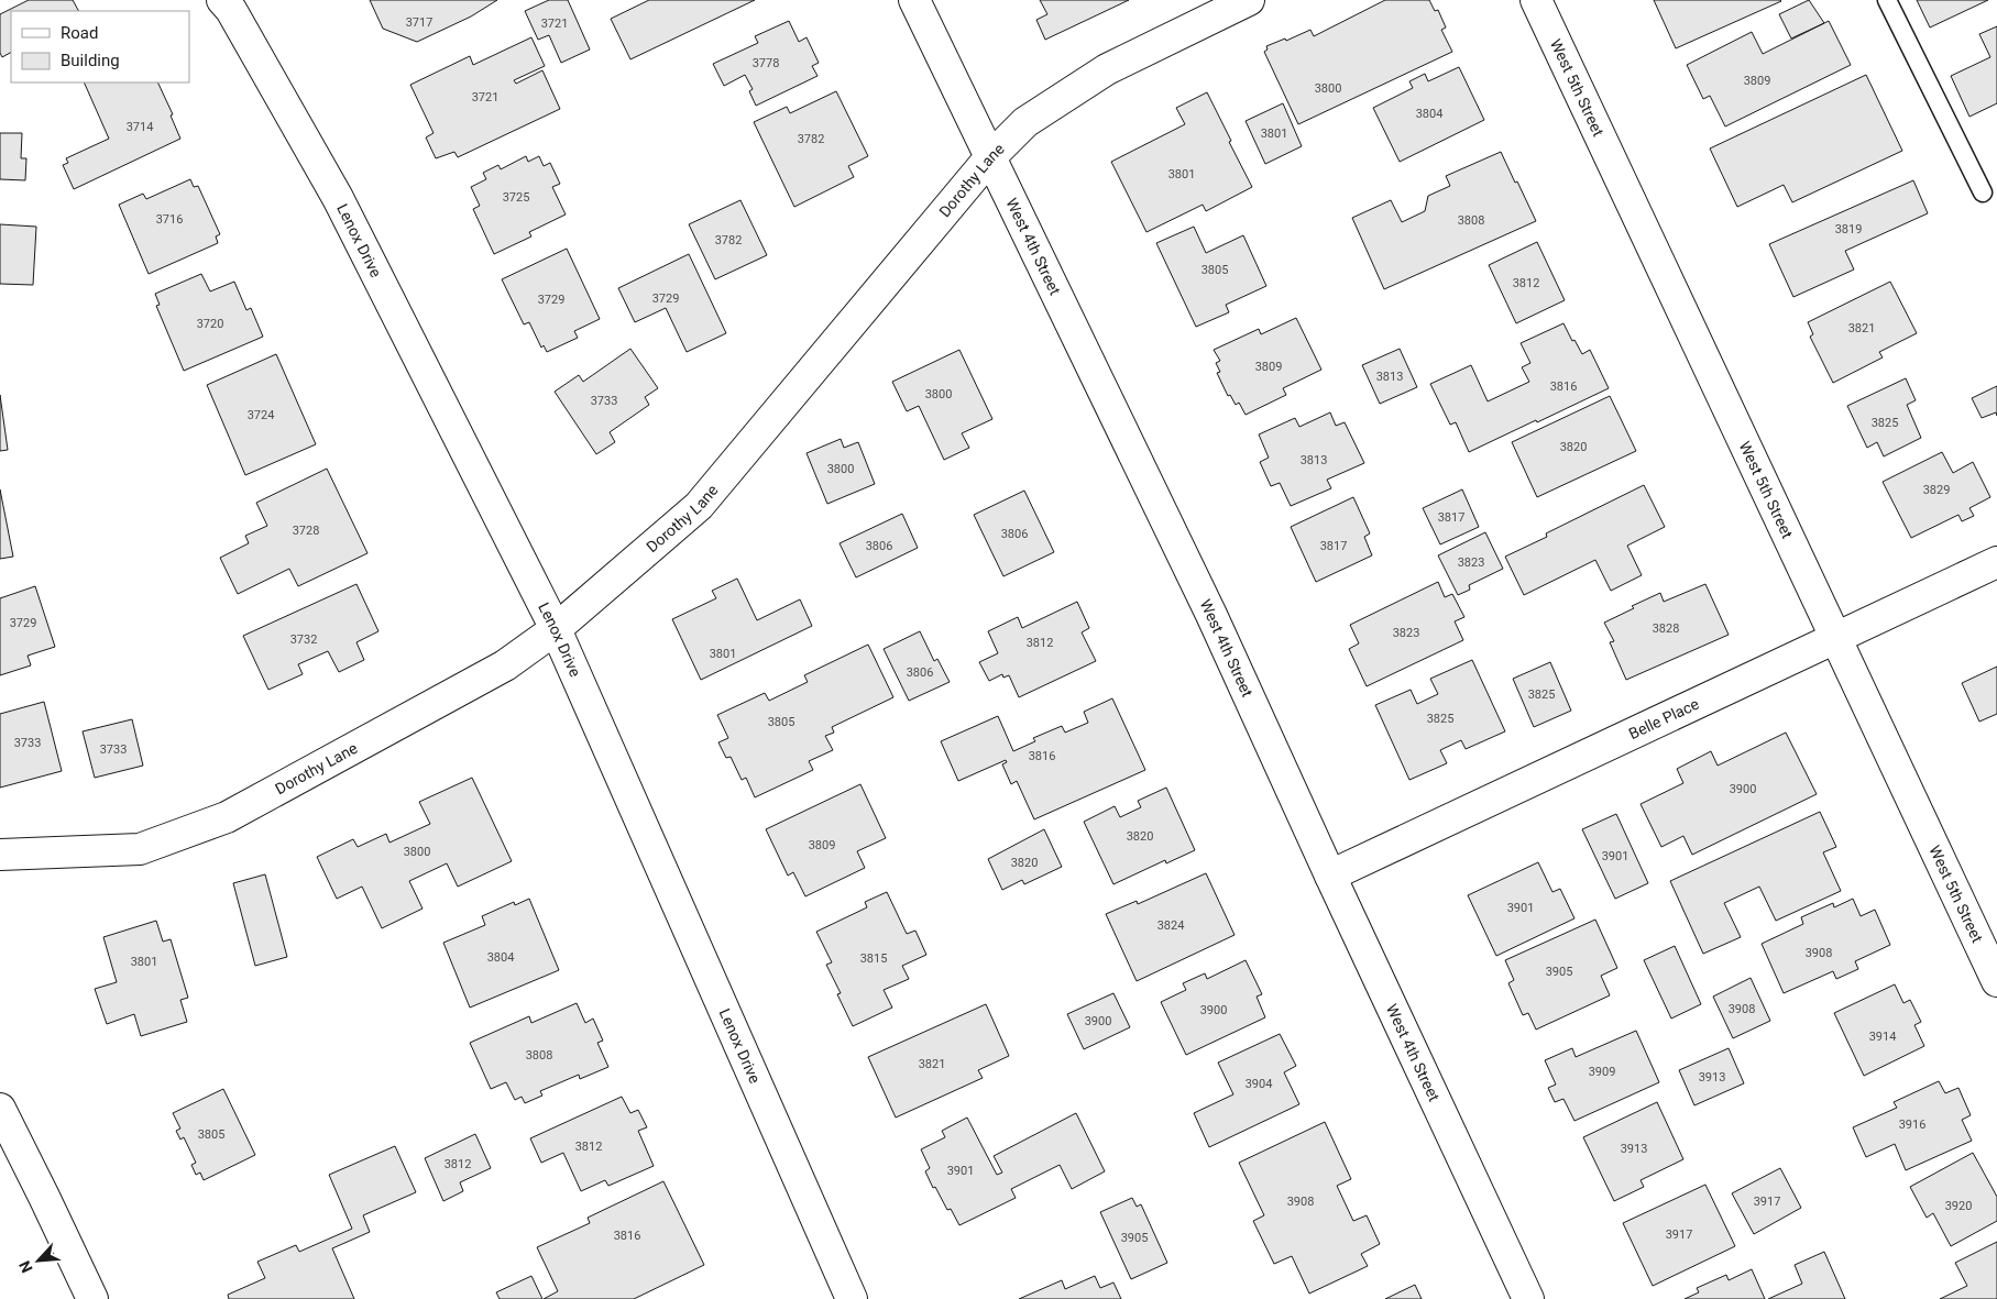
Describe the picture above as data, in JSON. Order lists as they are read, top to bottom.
{
  "streets": {
    "street": [
      "West 5th Street",
      "Dorothy Lane",
      "Lenox Drive",
      "West 4th Street",
      "Belle Place"
    ]
  },
  "crossings": [
    ["West 5th Street", "Belle Place"],
    ["Dorothy Lane", "Lenox Drive"],
    ["Dorothy Lane", "West 4th Street"],
    ["West 4th Street", "Belle Place"]
  ],
  "house_numbers": [
    "3717",
    "3721",
    "3778",
    "3809",
    "3800",
    "3721",
    "3804",
    "3714",
    "3801",
    "3782",
    "3801",
    "3725",
    "3716",
    "3808",
    "3819",
    "3782",
    "3805",
    "3812",
    "3729",
    "3729",
    "3720",
    "3821",
    "3809",
    "3813",
    "3816",
    "3800",
    "3733",
    "3724",
    "3825",
    "3820",
    "3813",
    "3800",
    "3829",
    "3817",
    "3728",
    "3806",
    "3806",
    "3817",
    "3823",
    "3729",
    "3828",
    "3823",
    "3732",
    "3812",
    "3801",
    "3806",
    "3825",
    "3825",
    "3805",
    "3733",
    "3733",
    "3816",
    "3900",
    "3820",
    "3809",
    "3800",
    "3901",
    "3820",
    "3901",
    "3824",
    "3908",
    "3804",
    "3815",
    "3801",
    "3905",
    "3908",
    "3900",
    "3900",
    "3914",
    "3808",
    "3821",
    "3909",
    "3913",
    "3904",
    "3916",
    "3805",
    "3812",
    "3913",
    "3812",
    "3901",
    "3908",
    "3917",
    "3920",
    "3917",
    "3816",
    "3905"
  ],
  "legend": ["Road", "Building"],
  "north": "bottom left"
}
